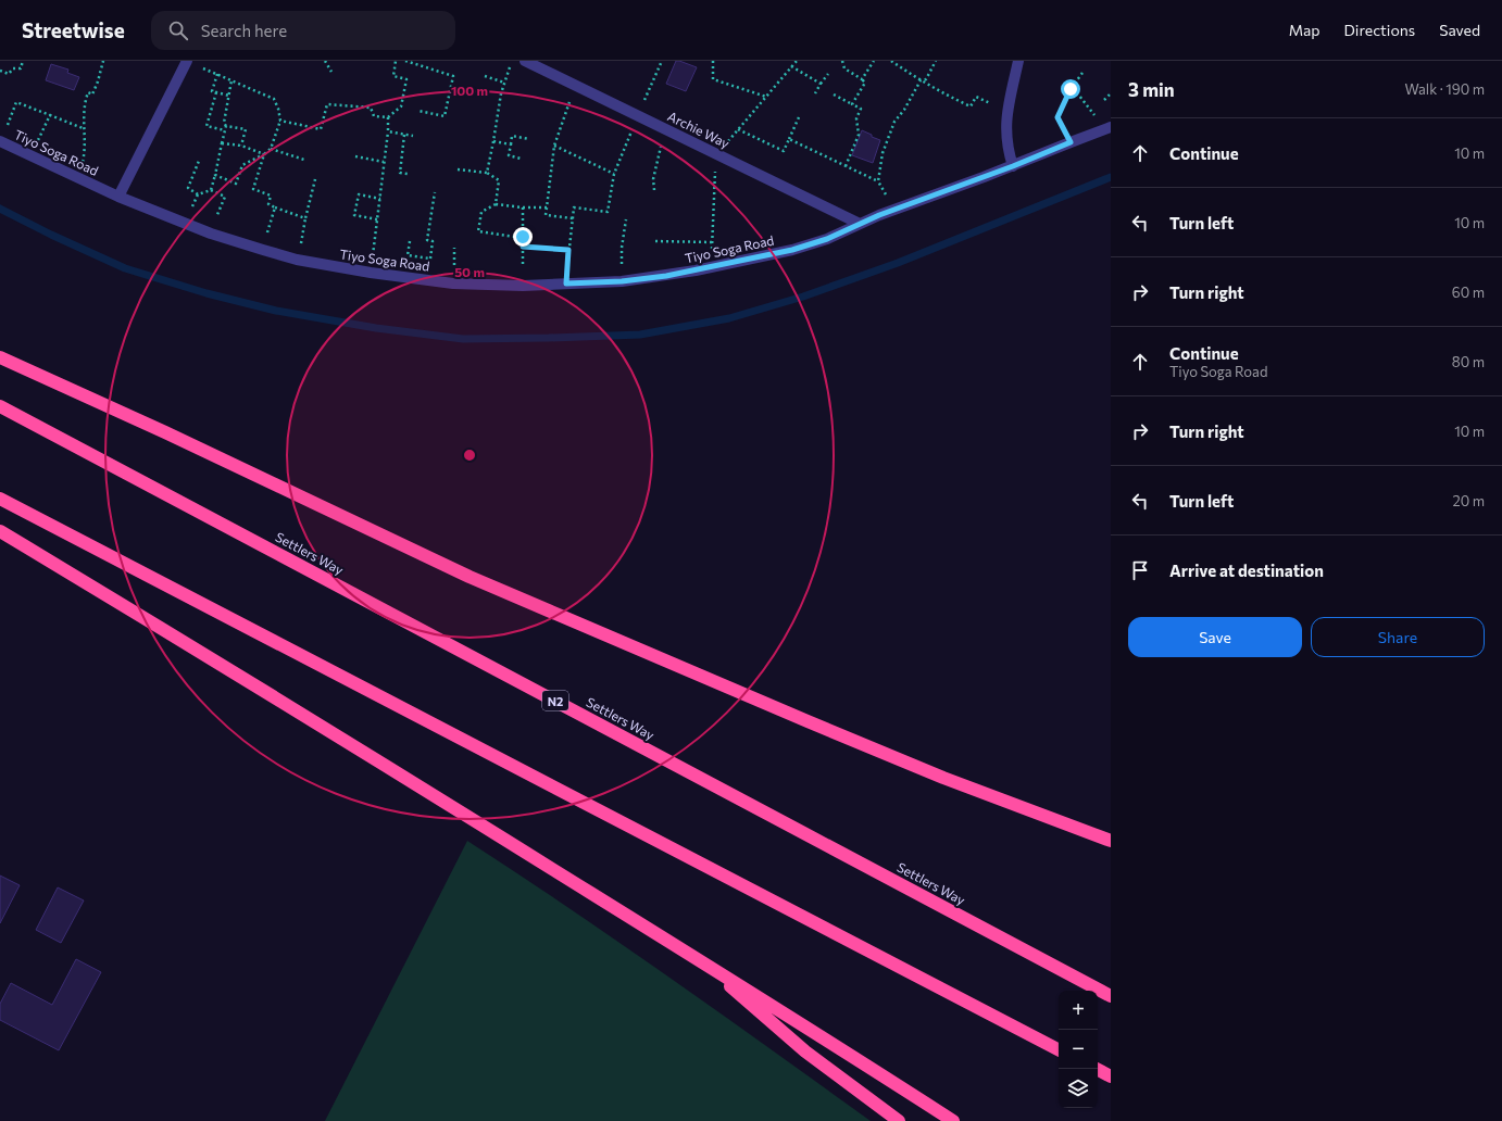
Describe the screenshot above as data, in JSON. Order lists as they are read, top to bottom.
{
  "streets": {
    "highway": ["Settlers Way", "N2"],
    "street": ["Archie Way", "Tiyo Soga Road"]
  },
  "crossings": [
    ["Archie Way", "Tiyo Soga Road"]
  ],
  "page": {
    "header": "Streetwise",
    "search": "Search here",
    "nav": ["Map", "Directions", "Saved"],
    "heading": ["3 min", "Walk · 190 m"],
    "list": [
      ["Continue", "10 m"],
      ["Turn left", "10 m"],
      ["Turn right", "60 m"],
      ["Continue", "Tiyo Soga Road", "80 m"],
      ["Turn right", "10 m"],
      ["Turn left", "20 m"],
      "Arrive at destination"
    ],
    "buttons": ["Save", "Share"],
    "map_buttons": ["+", "−"]
  },
  "rings": ["100 m", "50 m"]
}
